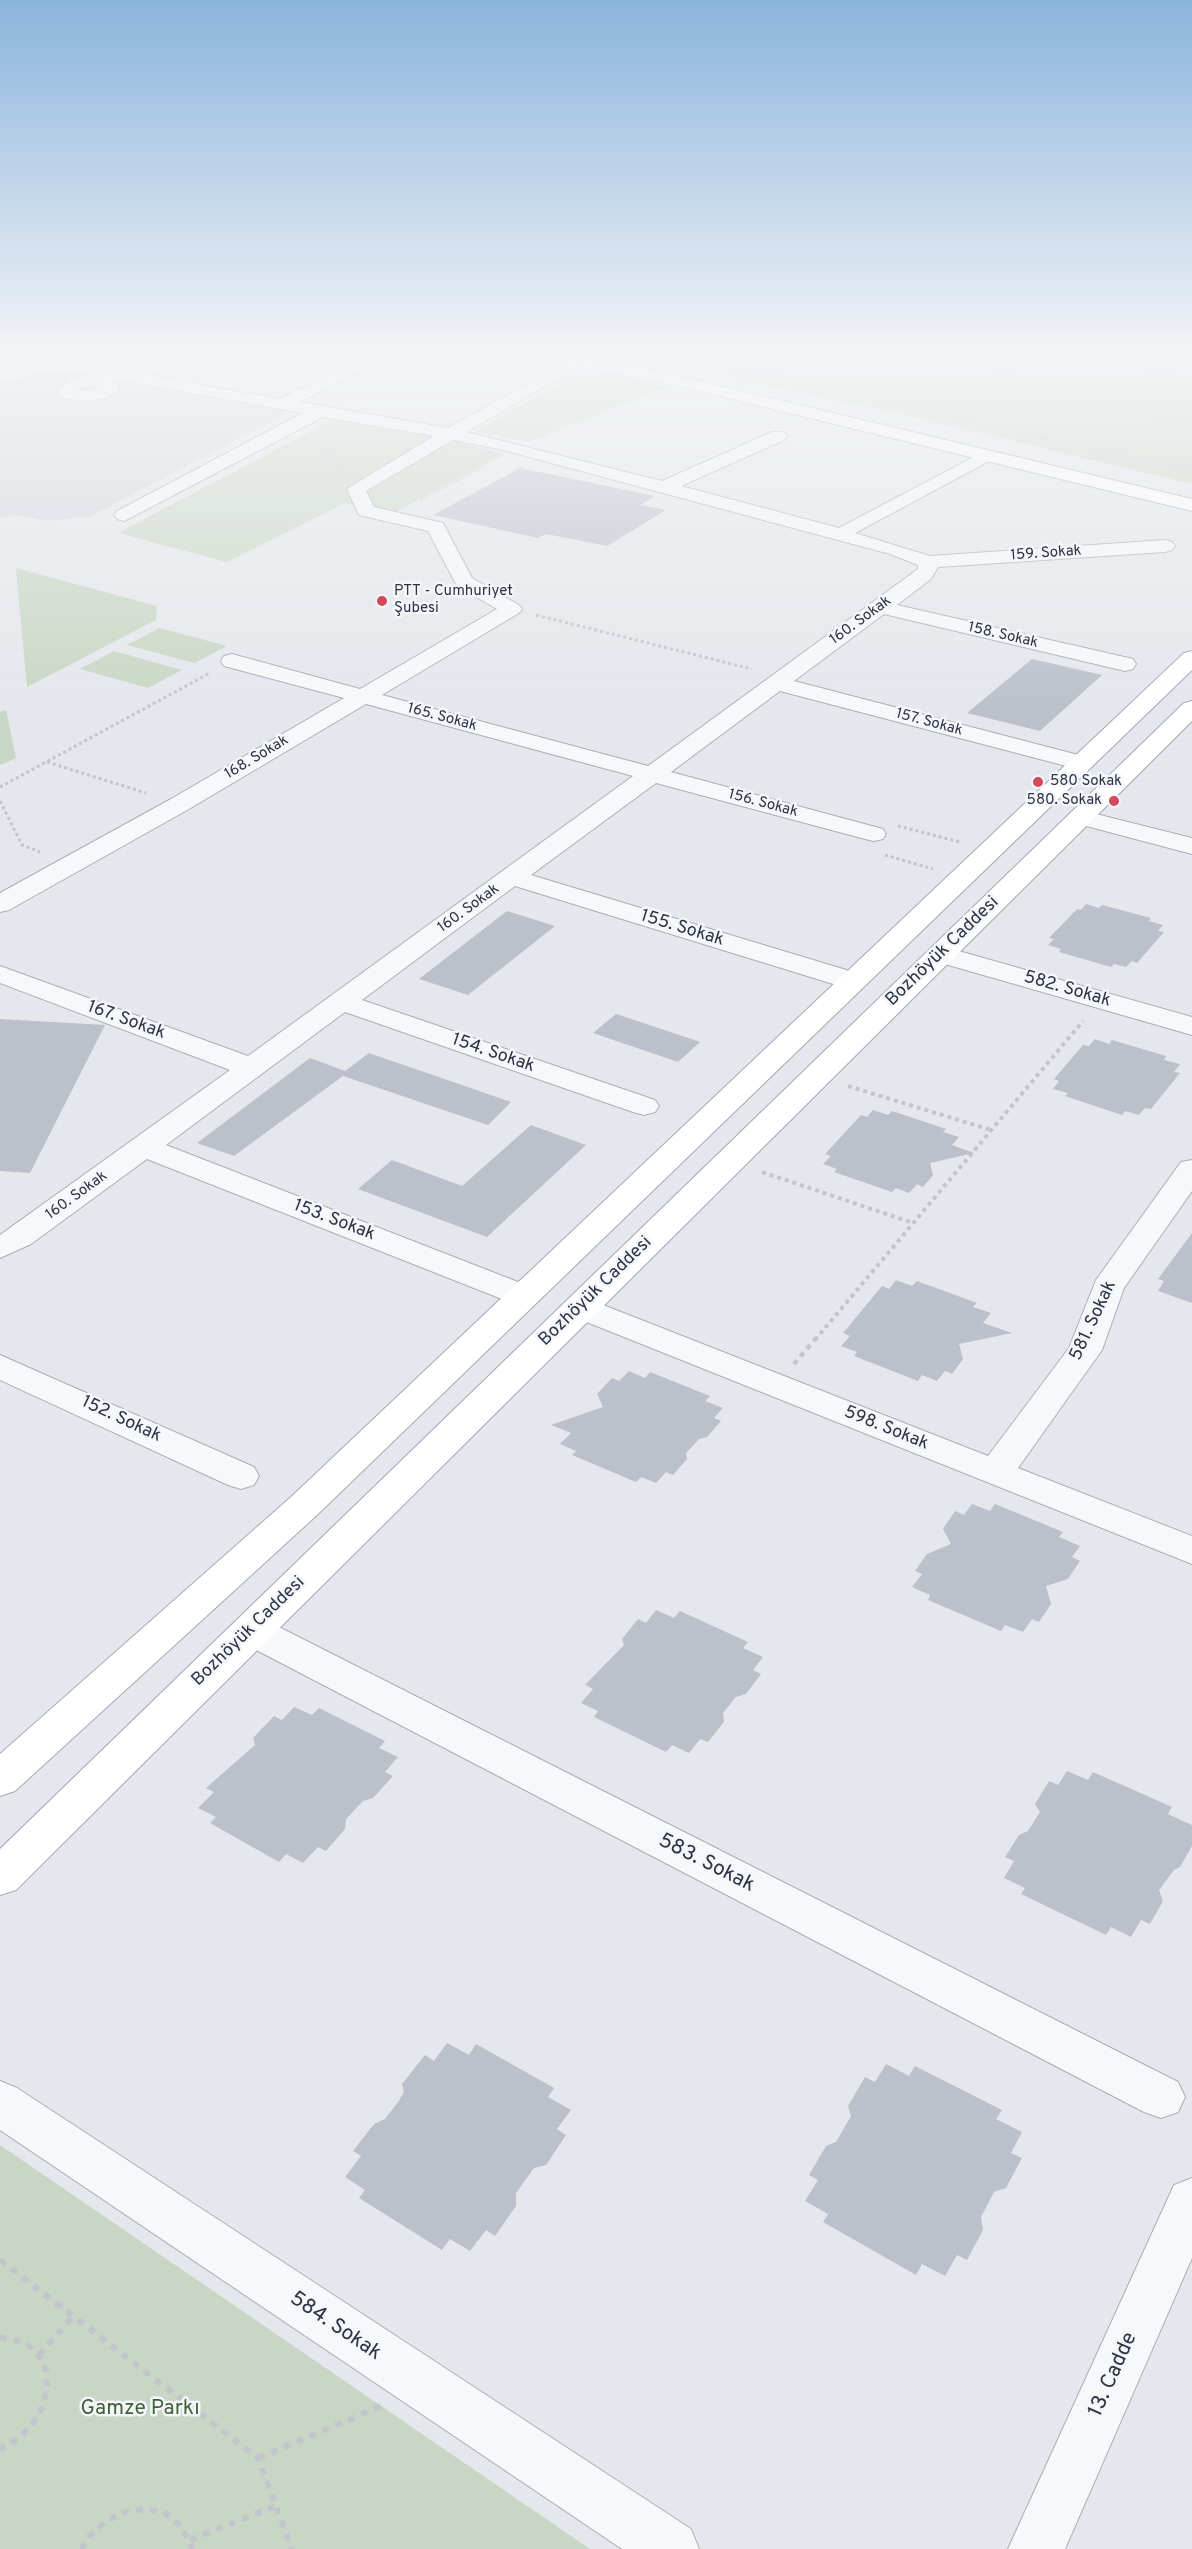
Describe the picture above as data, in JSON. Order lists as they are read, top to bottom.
{
  "streets": {
    "main road": ["Bozhöyük Caddesi"],
    "street": [
      "159. Sokak",
      "160. Sokak",
      "158. Sokak",
      "165. Sokak",
      "157. Sokak",
      "168. Sokak",
      "156. Sokak",
      "155. Sokak",
      "582. Sokak",
      "167. Sokak",
      "154. Sokak",
      "153. Sokak",
      "581. Sokak",
      "152. Sokak",
      "598. Sokak",
      "583. Sokak",
      "584. Sokak",
      "13. Cadde"
    ]
  },
  "crossings": [
    ["159. Sokak", "160. Sokak"],
    ["160. Sokak", "158. Sokak"],
    ["160. Sokak", "165. Sokak"],
    ["160. Sokak", "157. Sokak"],
    ["160. Sokak", "156. Sokak"],
    ["160. Sokak", "155. Sokak"],
    ["160. Sokak", "167. Sokak"],
    ["160. Sokak", "154. Sokak"],
    ["160. Sokak", "153. Sokak"],
    ["165. Sokak", "168. Sokak"],
    ["165. Sokak", "156. Sokak"],
    ["Bozhöyük Caddesi", "582. Sokak"],
    ["Bozhöyük Caddesi", "598. Sokak"],
    ["Bozhöyük Caddesi", "583. Sokak"],
    ["581. Sokak", "598. Sokak"]
  ],
  "parks": ["Gamze Parkı"],
  "places": ["PTT - Cumhuriyet Şubesi", "580 Sokak", "580. Sokak"]
}
